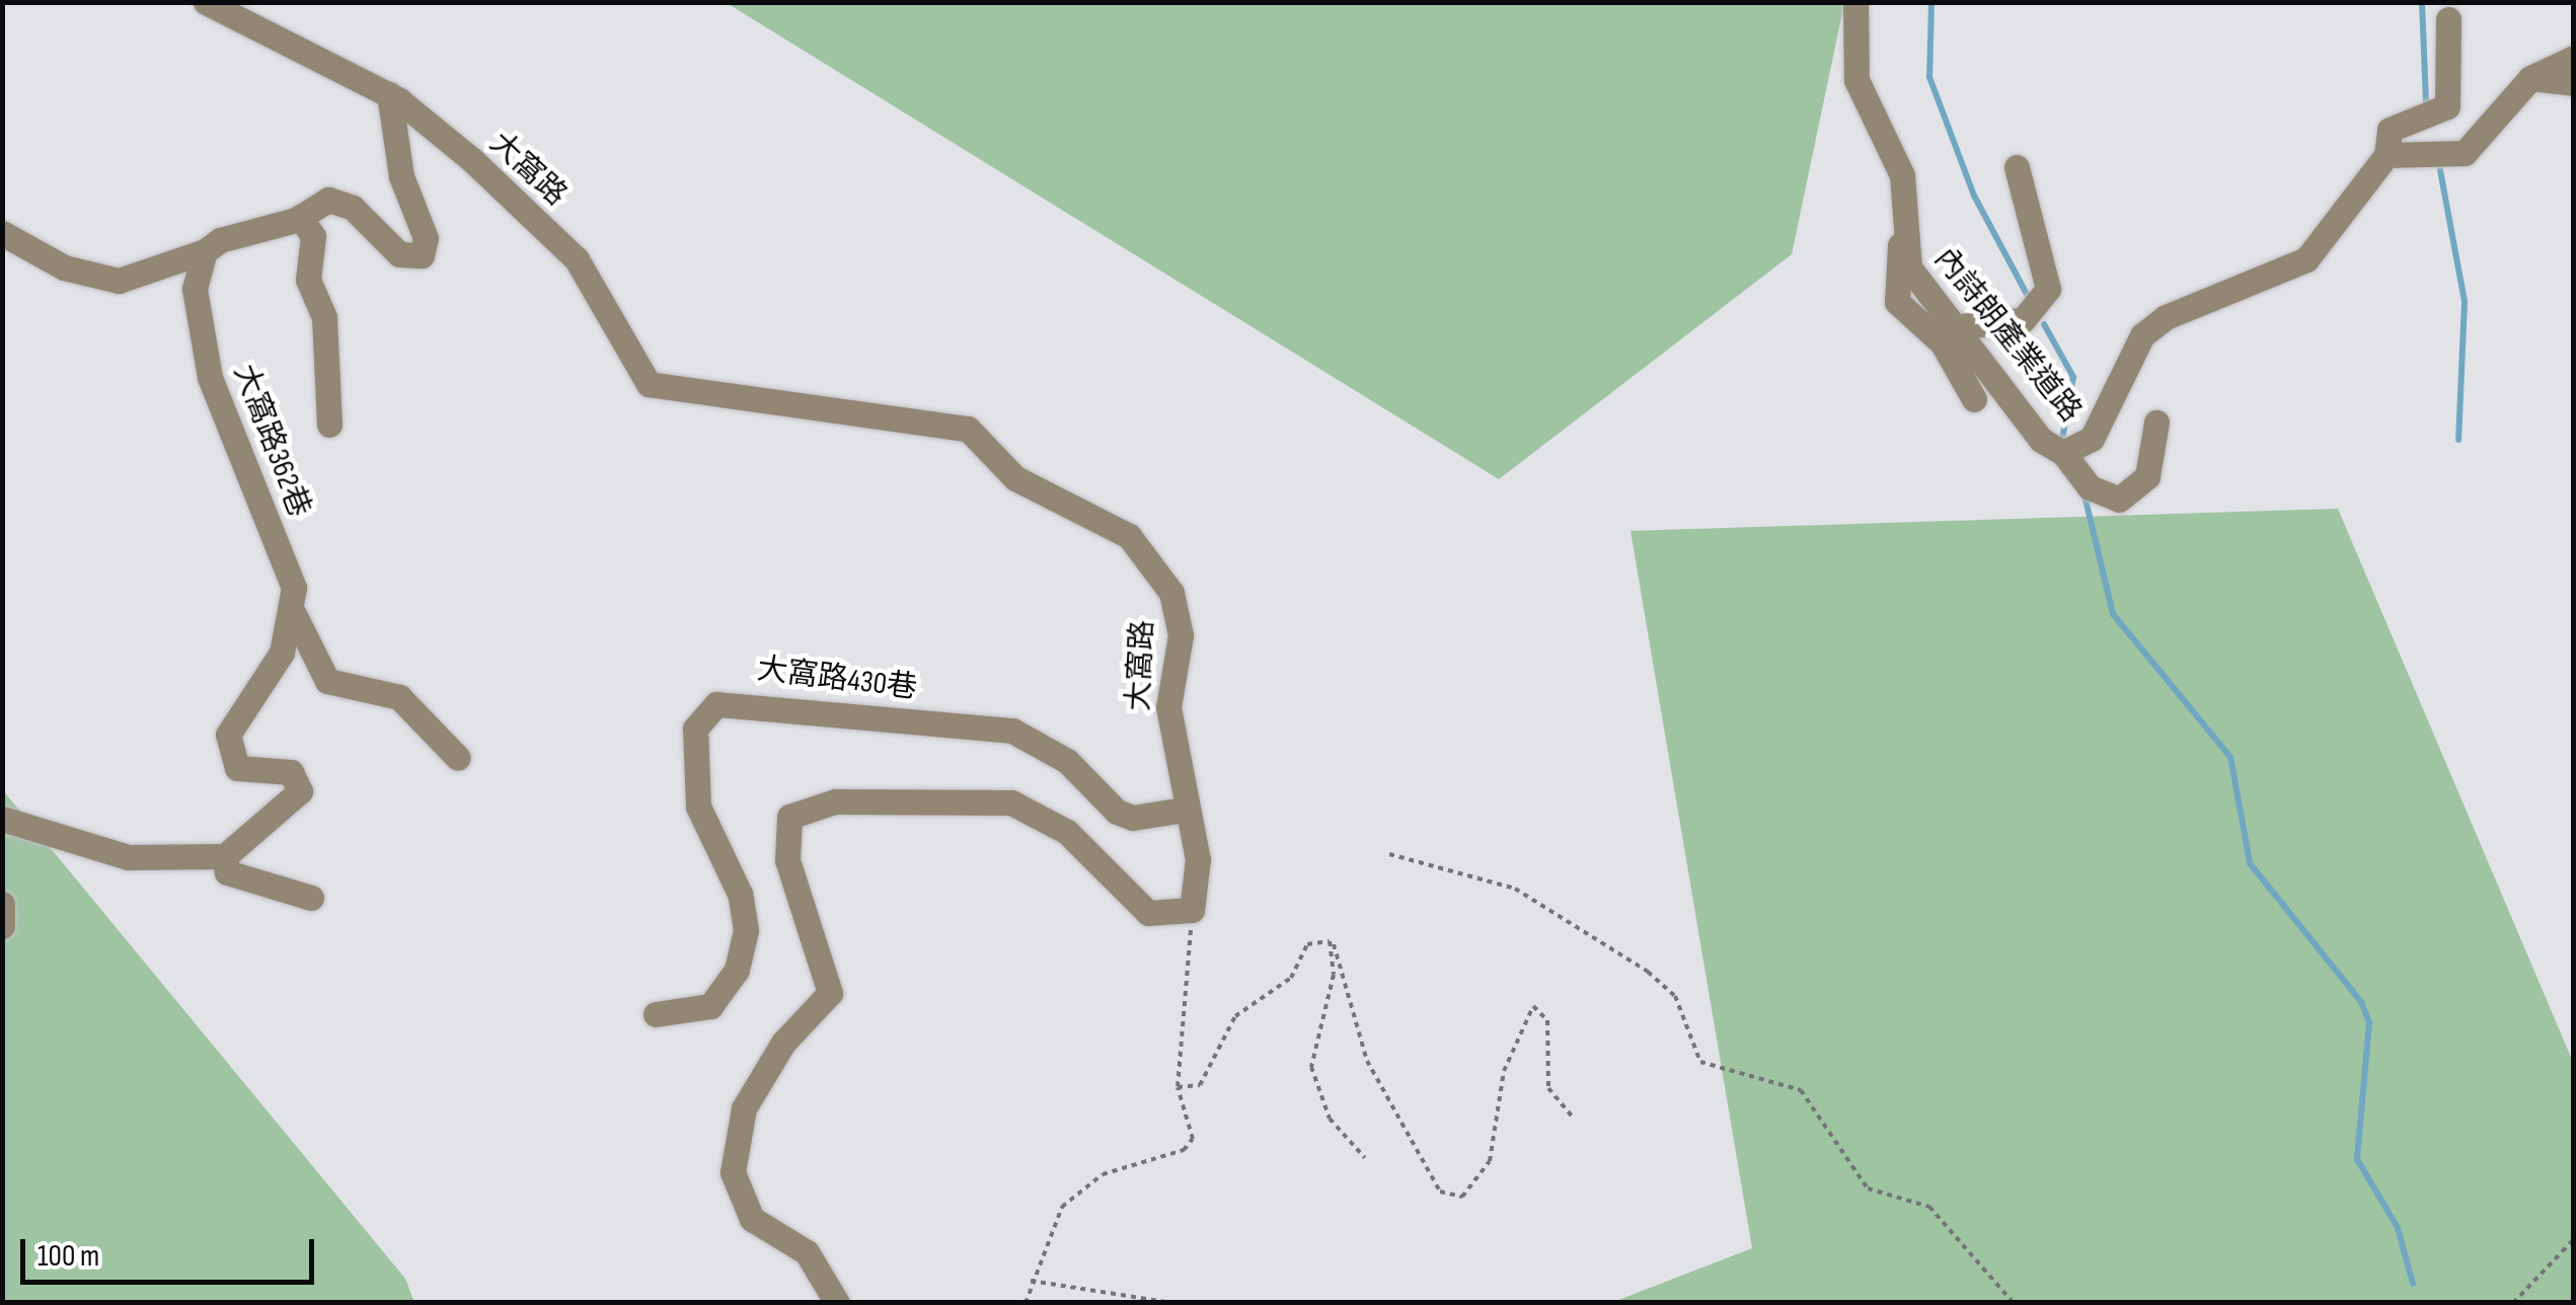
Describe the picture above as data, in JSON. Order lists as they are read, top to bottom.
{
  "streets": {
    "lane": [
      "大窩路",
      "內詩朗產業道路",
      "大窩路362巷",
      "大窩路430巷"
    ]
  },
  "crossings": [
    ["大窩路", "大窩路430巷"]
  ],
  "scale_bar": "100 m"
}
